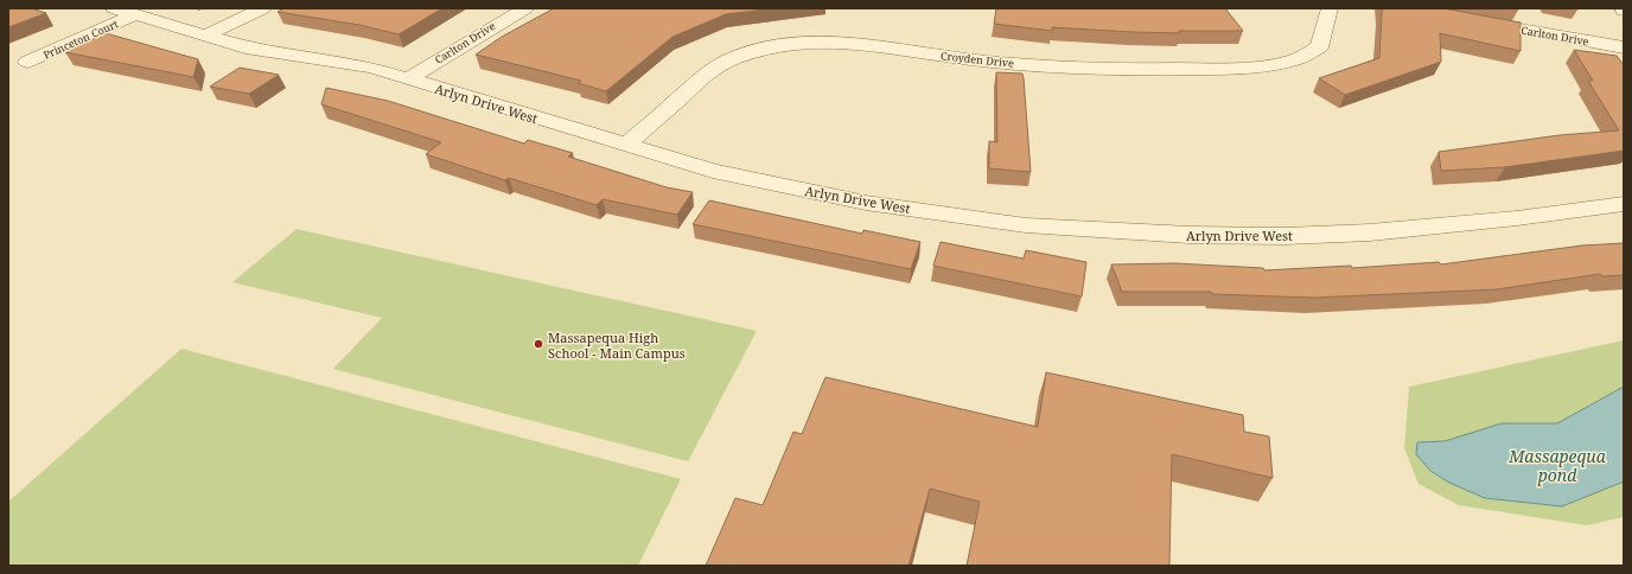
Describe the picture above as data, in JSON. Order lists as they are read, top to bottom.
{
  "streets": {
    "street": [
      "Carlton Drive",
      "Princeton Court",
      "Croyden Drive",
      "Arlyn Drive West"
    ]
  },
  "crossings": [
    ["Carlton Drive", "Arlyn Drive West"],
    ["Princeton Court", "Arlyn Drive West"],
    ["Croyden Drive", "Arlyn Drive West"]
  ],
  "water": ["Massapequa pond"],
  "places": ["Massapequa High School - Main Campus"]
}
